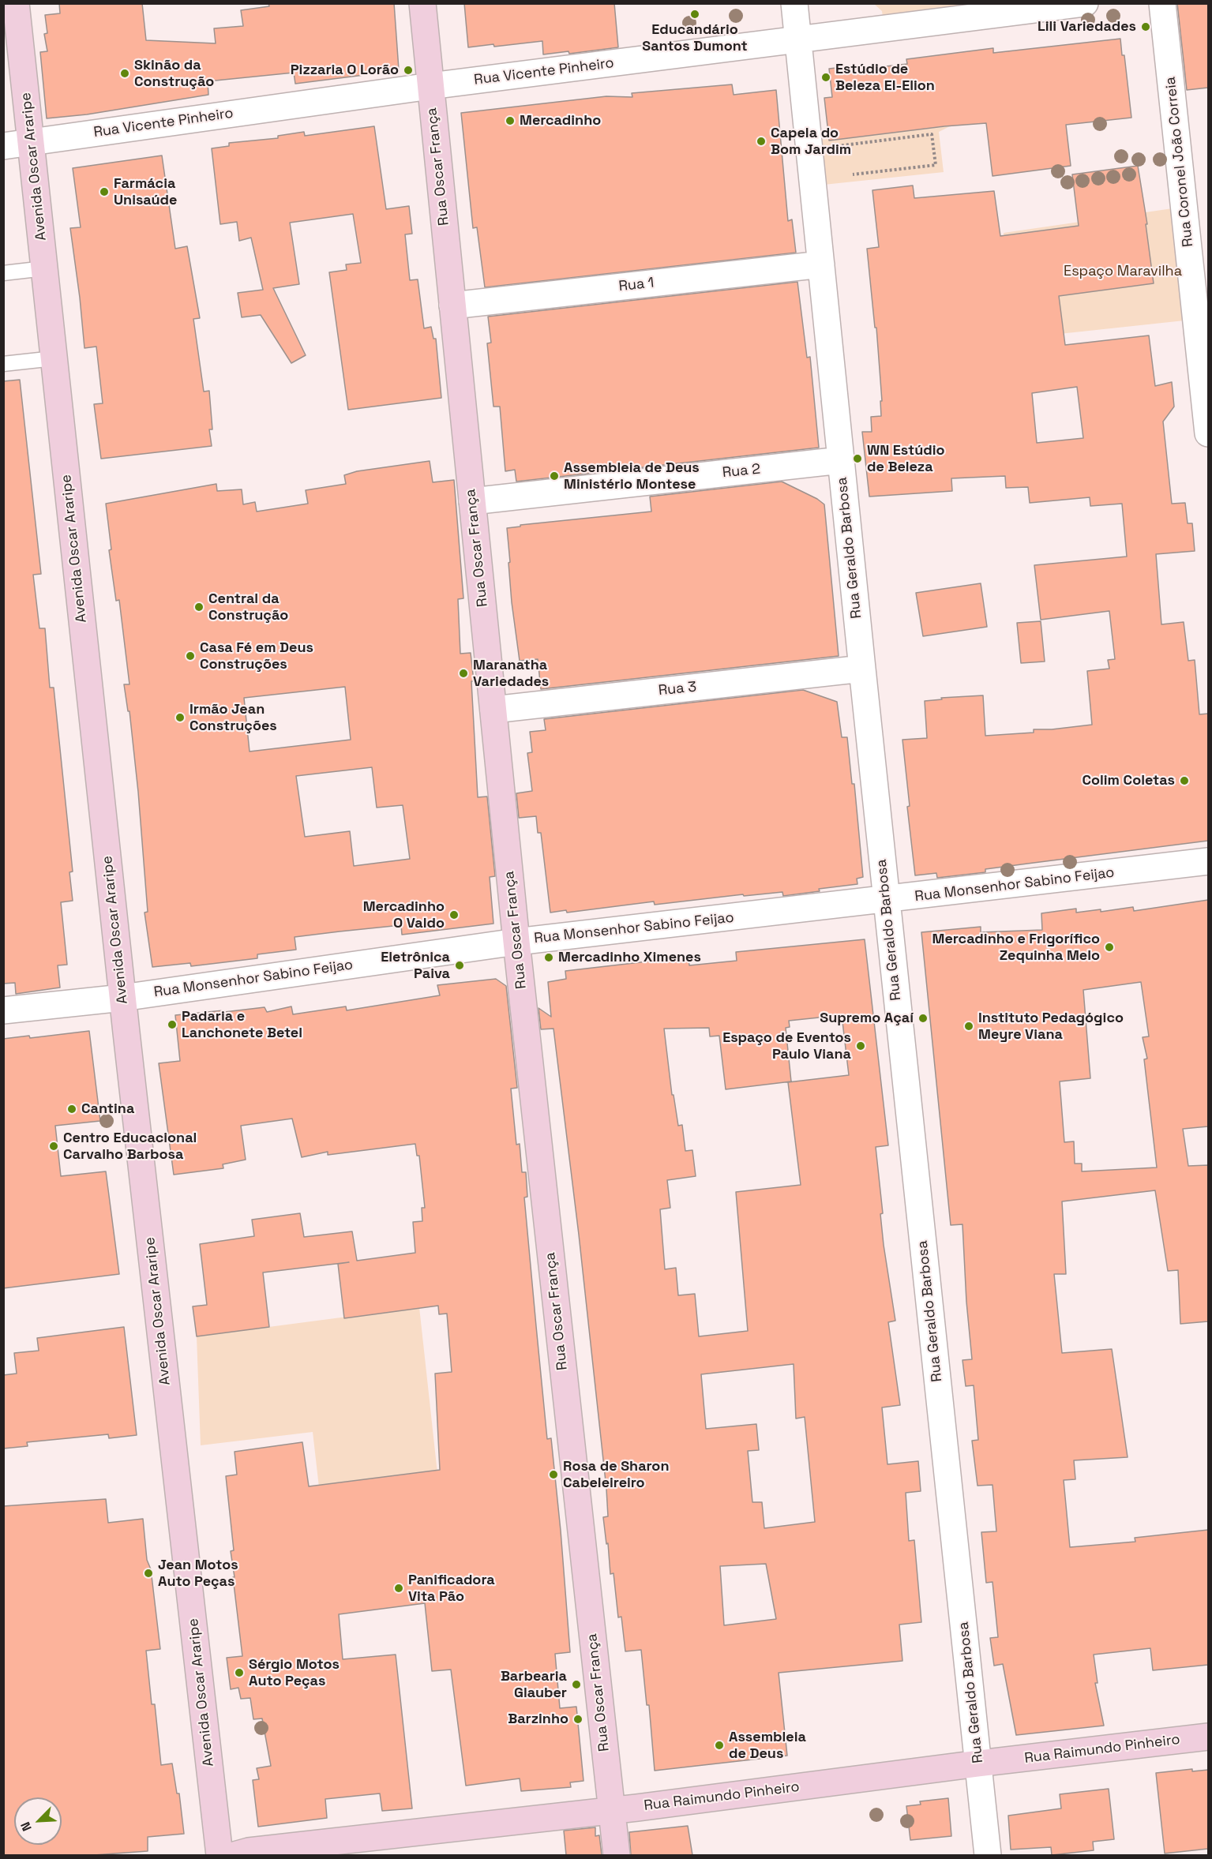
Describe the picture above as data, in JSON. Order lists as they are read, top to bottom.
{
  "streets": {
    "street": [
      "Rua Vicente Pinheiro",
      "Rua Coronel João Correia",
      "Avenida Oscar Araripe",
      "Rua Oscar França",
      "Rua 1",
      "Rua 2",
      "Rua Geraldo Barbosa",
      "Rua 3",
      "Rua Monsenhor Sabino Feijao",
      "Rua Raimundo Pinheiro"
    ]
  },
  "crossings": [
    ["Rua Vicente Pinheiro", "Avenida Oscar Araripe"],
    ["Rua Vicente Pinheiro", "Rua Oscar França"],
    ["Rua Vicente Pinheiro", "Rua Geraldo Barbosa"],
    ["Avenida Oscar Araripe", "Rua Monsenhor Sabino Feijao"],
    ["Rua Oscar França", "Rua 1"],
    ["Rua Oscar França", "Rua 2"],
    ["Rua Oscar França", "Rua 3"],
    ["Rua Oscar França", "Rua Monsenhor Sabino Feijao"],
    ["Rua Oscar França", "Rua Raimundo Pinheiro"],
    ["Rua 1", "Rua Geraldo Barbosa"],
    ["Rua 2", "Rua Geraldo Barbosa"],
    ["Rua Geraldo Barbosa", "Rua 3"],
    ["Rua Geraldo Barbosa", "Rua Monsenhor Sabino Feijao"],
    ["Rua Geraldo Barbosa", "Rua Raimundo Pinheiro"]
  ],
  "parks": ["Espaço Maravilha"],
  "places": [
    "Educandário Santos Dumont",
    "Lili Variedades",
    "Pizzaria O Lorão",
    "Skinão da Construção",
    "Estúdio de Beleza El-Elion",
    "Mercadinho",
    "Capela do Bom Jardim",
    "Farmácia Unisaúde",
    "WN Estúdio de Beleza",
    "Assembleia de Deus Ministério Montese",
    "Central da Construção",
    "Casa Fé em Deus Construções",
    "Maranatha Variedades",
    "Irmão Jean Construções",
    "Colim Coletas",
    "Mercadinho O Valdo",
    "Mercadinho e Frigorífico Zequinha Melo",
    "Mercadinho Ximenes",
    "Eletrônica Paiva",
    "Supremo Açaí",
    "Padaria e Lanchonete Betel",
    "Instituto Pedagógico Meyre Viana",
    "Espaço de Eventos Paulo Viana",
    "Cantina",
    "Centro Educacional Carvalho Barbosa",
    "Rosa de Sharon Cabeleireiro",
    "Jean Motos Auto Peças",
    "Panificadora Vita Pão",
    "Sérgio Motos Auto Peças",
    "Barbearia Glauber",
    "Barzinho",
    "Assembleia de Deus"
  ],
  "north": "bottom left"
}
